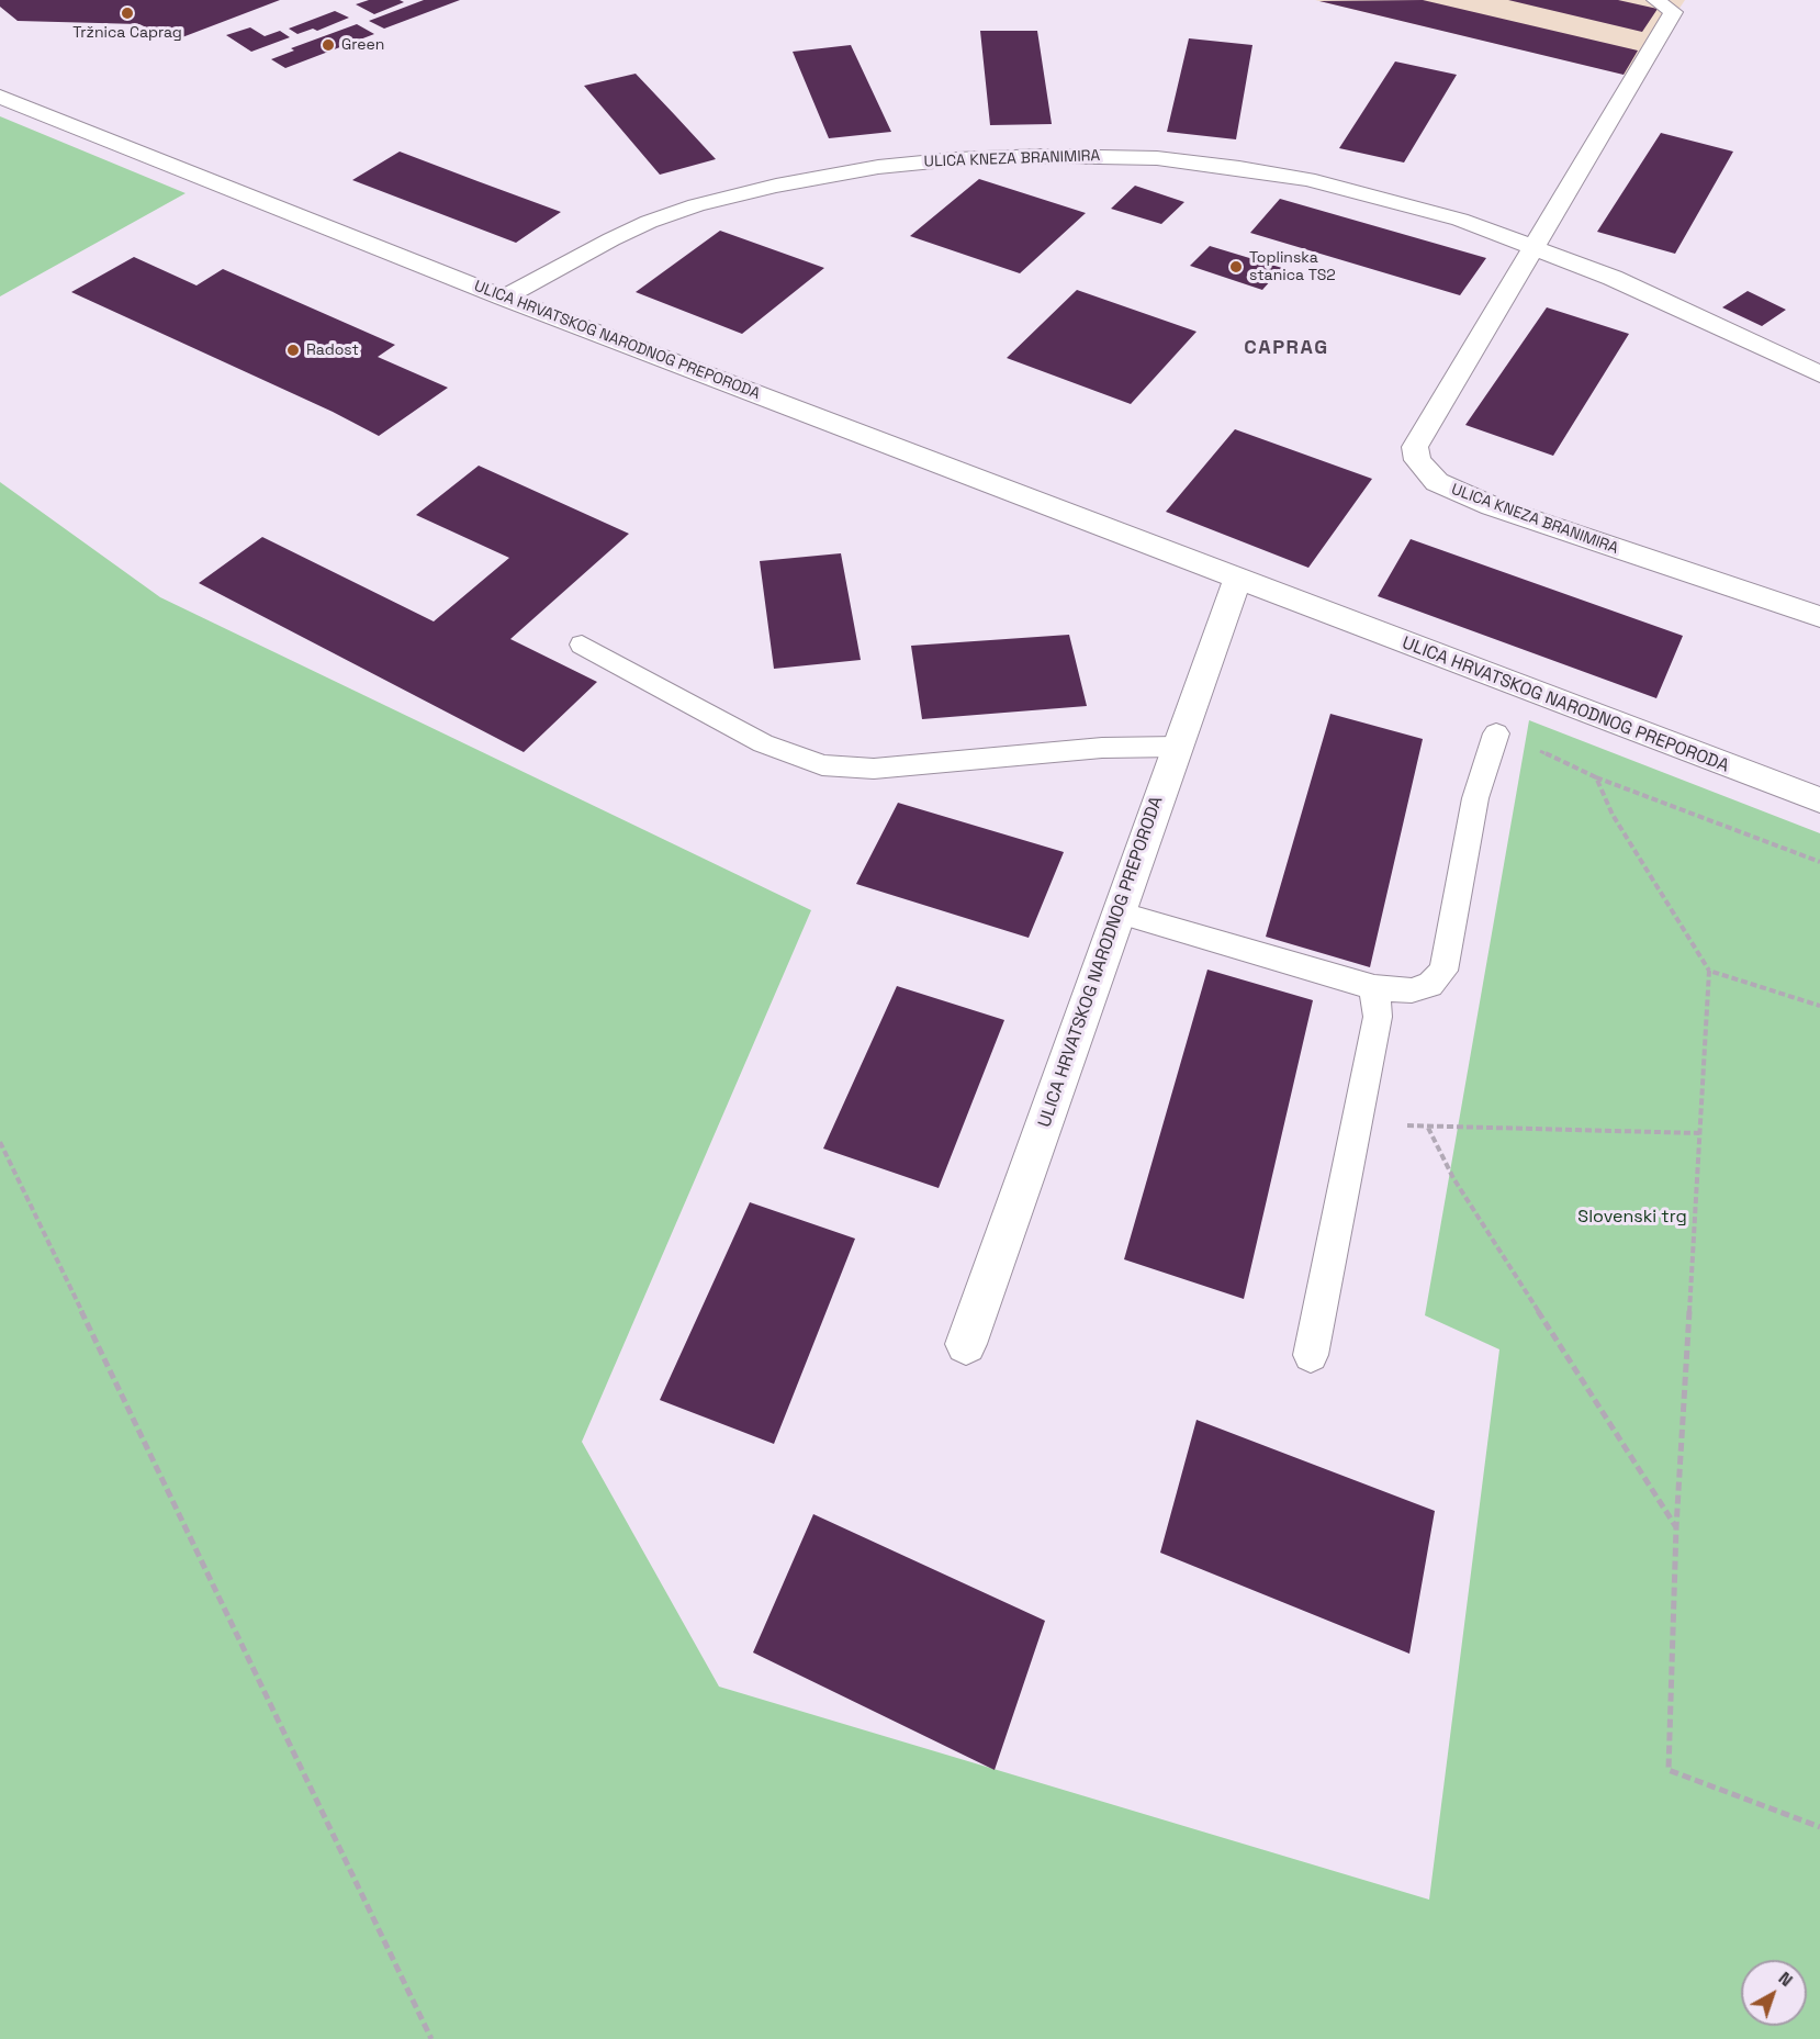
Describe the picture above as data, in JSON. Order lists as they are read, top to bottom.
{
  "streets": {
    "street": ["ULICA KNEZA BRANIMIRA", "ULICA HRVATSKOG NARODNOG PREPORODA"]
  },
  "crossings": [
    ["ULICA KNEZA BRANIMIRA", "ULICA HRVATSKOG NARODNOG PREPORODA"]
  ],
  "districts": ["CAPRAG"],
  "parks": ["Slovenski trg"],
  "places": [
    "Tržnica Caprag",
    "Green",
    "Toplinska stanica TS2",
    "Radost"
  ],
  "north": "top right"
}
